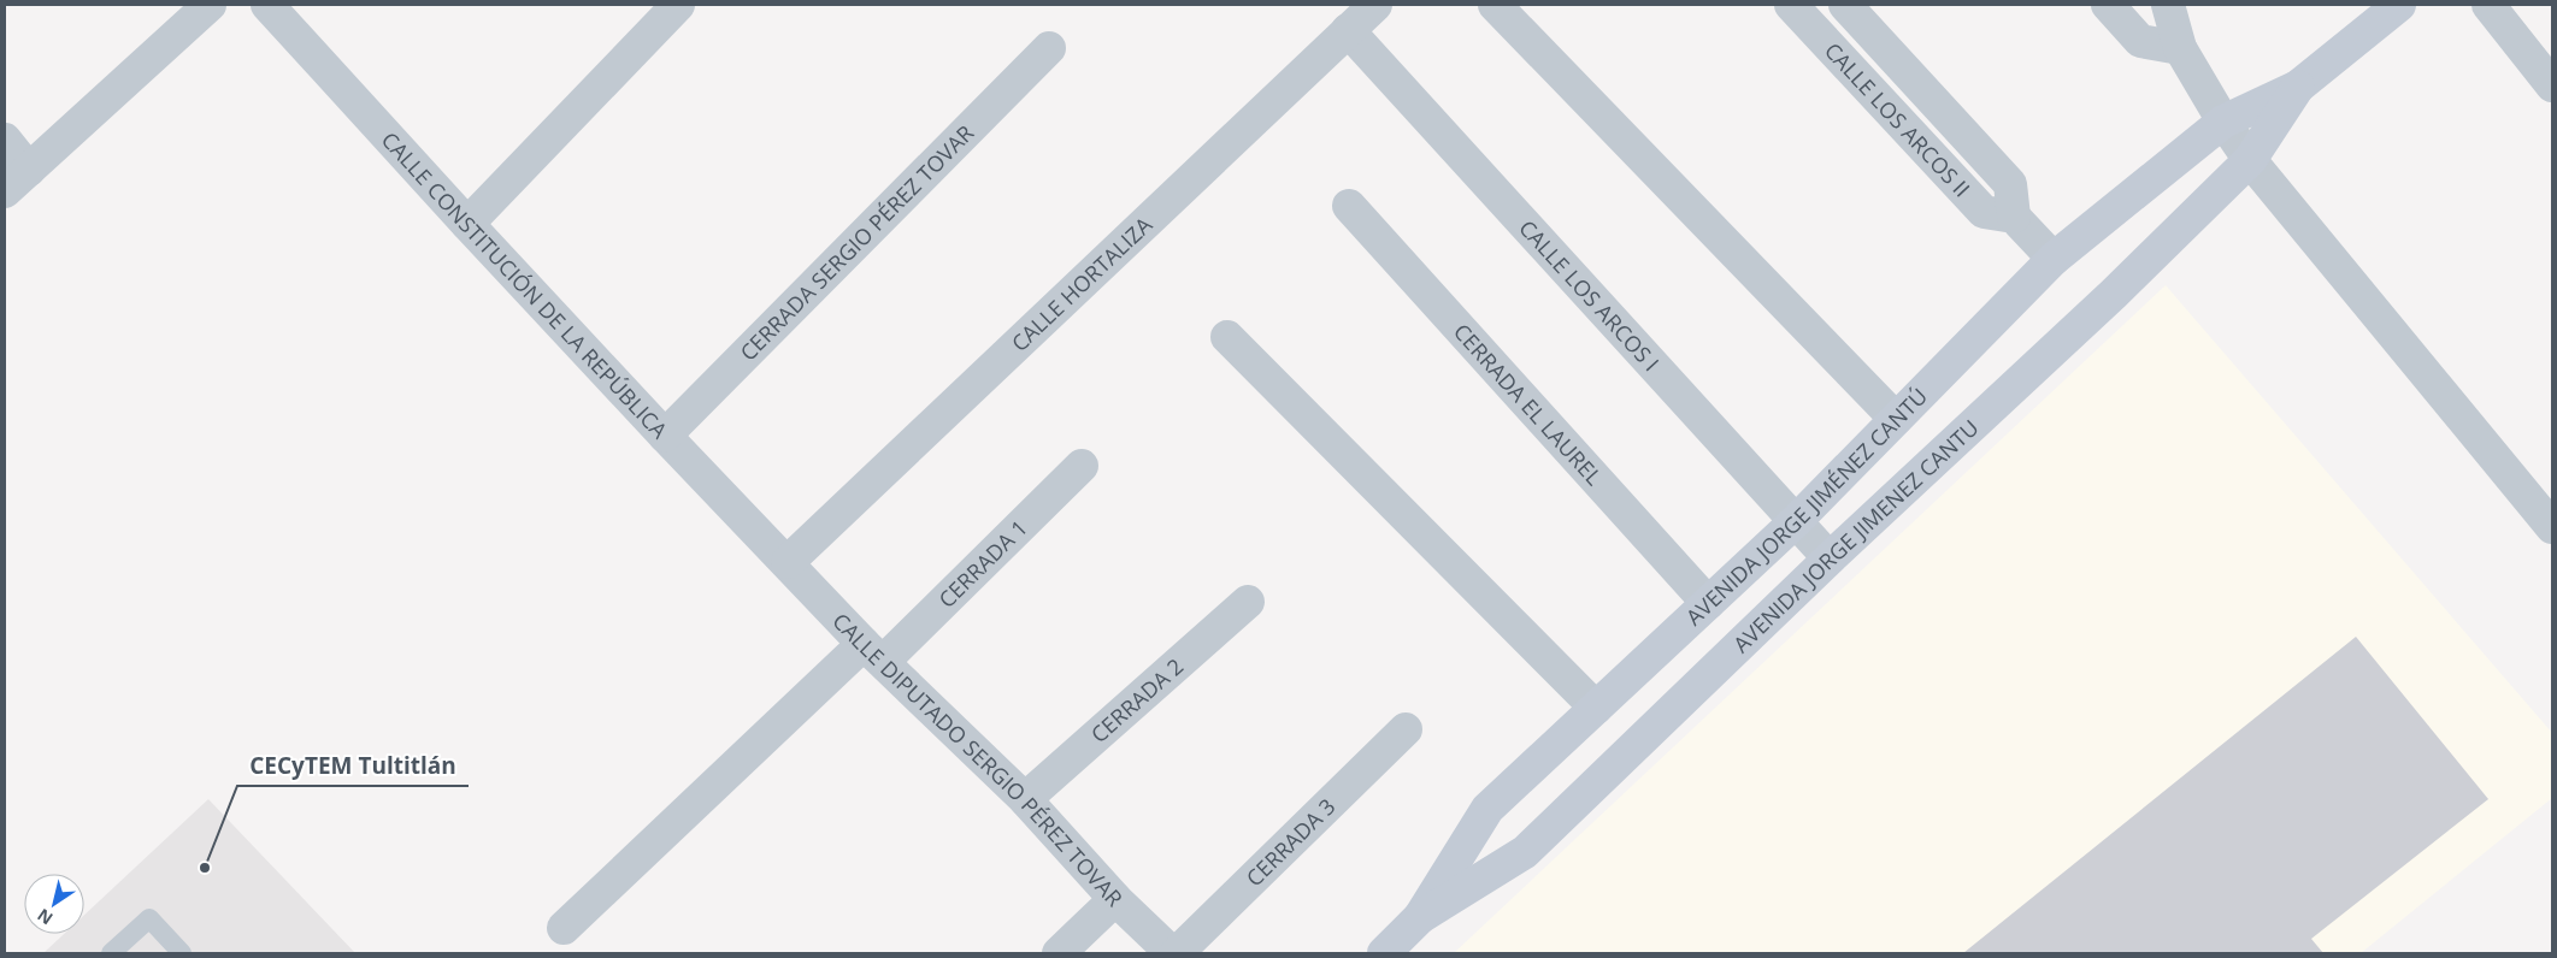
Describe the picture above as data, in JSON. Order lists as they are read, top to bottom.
{
  "streets": {
    "main road": ["AVENIDA JORGE JIMÉNEZ CANTÚ", "AVENIDA JORGE JIMENEZ CANTU"],
    "street": [
      "CALLE LOS ARCOS II",
      "CERRADA SERGIO PÉREZ TOVAR",
      "CALLE HORTALIZA",
      "CALLE CONSTITUCIÓN DE LA REPÚBLICA",
      "CALLE LOS ARCOS I",
      "CERRADA EL LAUREL",
      "CERRADA 1",
      "CERRADA 2",
      "CALLE DIPUTADO SERGIO PÉREZ TOVAR",
      "CERRADA 3"
    ]
  },
  "crossings": [
    ["CERRADA SERGIO PÉREZ TOVAR", "CALLE CONSTITUCIÓN DE LA REPÚBLICA"],
    ["CALLE HORTALIZA", "CALLE CONSTITUCIÓN DE LA REPÚBLICA"],
    ["CALLE HORTALIZA", "CALLE LOS ARCOS I"],
    ["CALLE HORTALIZA", "CALLE DIPUTADO SERGIO PÉREZ TOVAR"],
    ["CALLE CONSTITUCIÓN DE LA REPÚBLICA", "CALLE DIPUTADO SERGIO PÉREZ TOVAR"],
    ["CALLE LOS ARCOS I", "AVENIDA JORGE JIMÉNEZ CANTÚ"],
    ["CALLE LOS ARCOS I", "AVENIDA JORGE JIMENEZ CANTU"],
    ["CERRADA EL LAUREL", "AVENIDA JORGE JIMÉNEZ CANTÚ"],
    ["AVENIDA JORGE JIMÉNEZ CANTÚ", "AVENIDA JORGE JIMENEZ CANTU"],
    ["CERRADA 1", "CALLE DIPUTADO SERGIO PÉREZ TOVAR"],
    ["CERRADA 2", "CALLE DIPUTADO SERGIO PÉREZ TOVAR"],
    ["CALLE DIPUTADO SERGIO PÉREZ TOVAR", "CERRADA 3"]
  ],
  "places": ["CECyTEM Tultitlán"],
  "north": "bottom left"
}
